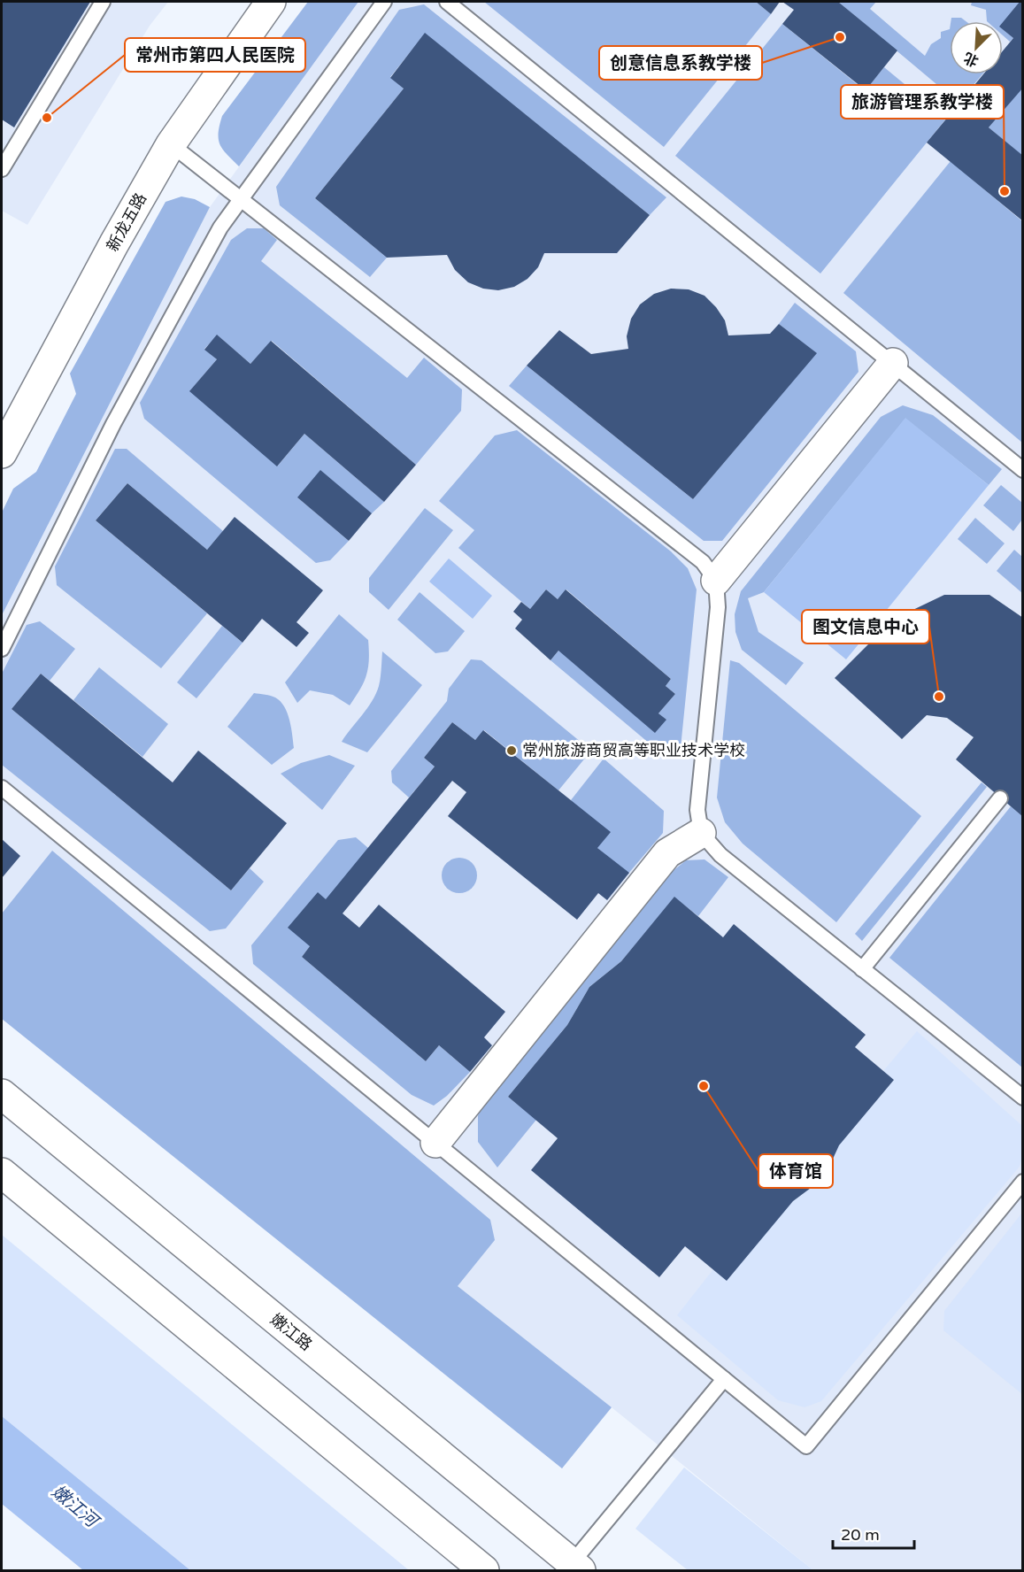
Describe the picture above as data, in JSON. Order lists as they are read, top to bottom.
{
  "streets": {
    "main road": ["新龙五路", "嫩江路"]
  },
  "water": ["嫩江河"],
  "places": [
    "创意信息系教学楼",
    "常州市第四人民医院",
    "旅游管理系教学楼",
    "图文信息中心",
    "常州旅游商贸高等职业技术学校",
    "体育馆"
  ],
  "scale_bar": "20 m",
  "north": "bottom left"
}
